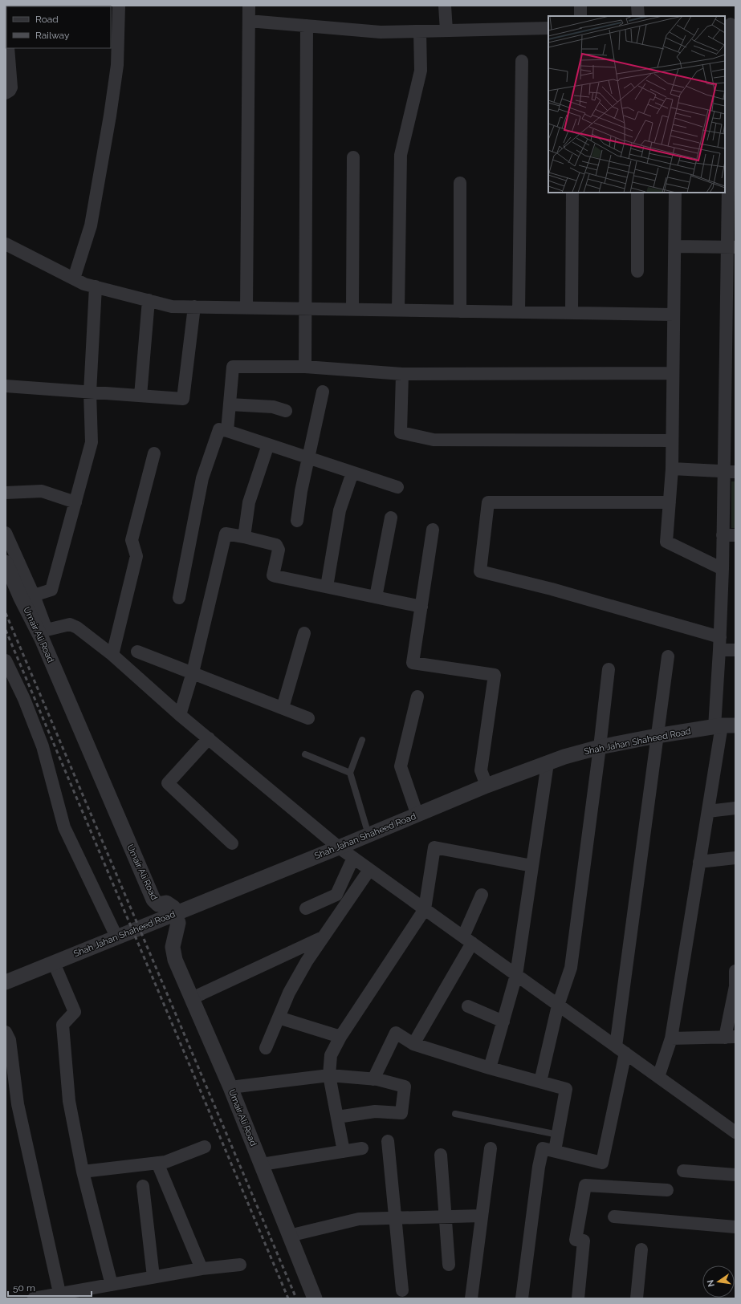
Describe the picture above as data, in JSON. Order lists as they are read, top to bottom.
{
  "streets": {
    "street": ["Umair Ali Road", "Shah Jahan Shaheed Road"]
  },
  "crossings": [
    ["Umair Ali Road", "Shah Jahan Shaheed Road"]
  ],
  "legend": ["Road", "Railway"],
  "scale_bar": "50 m",
  "north": "left"
}
